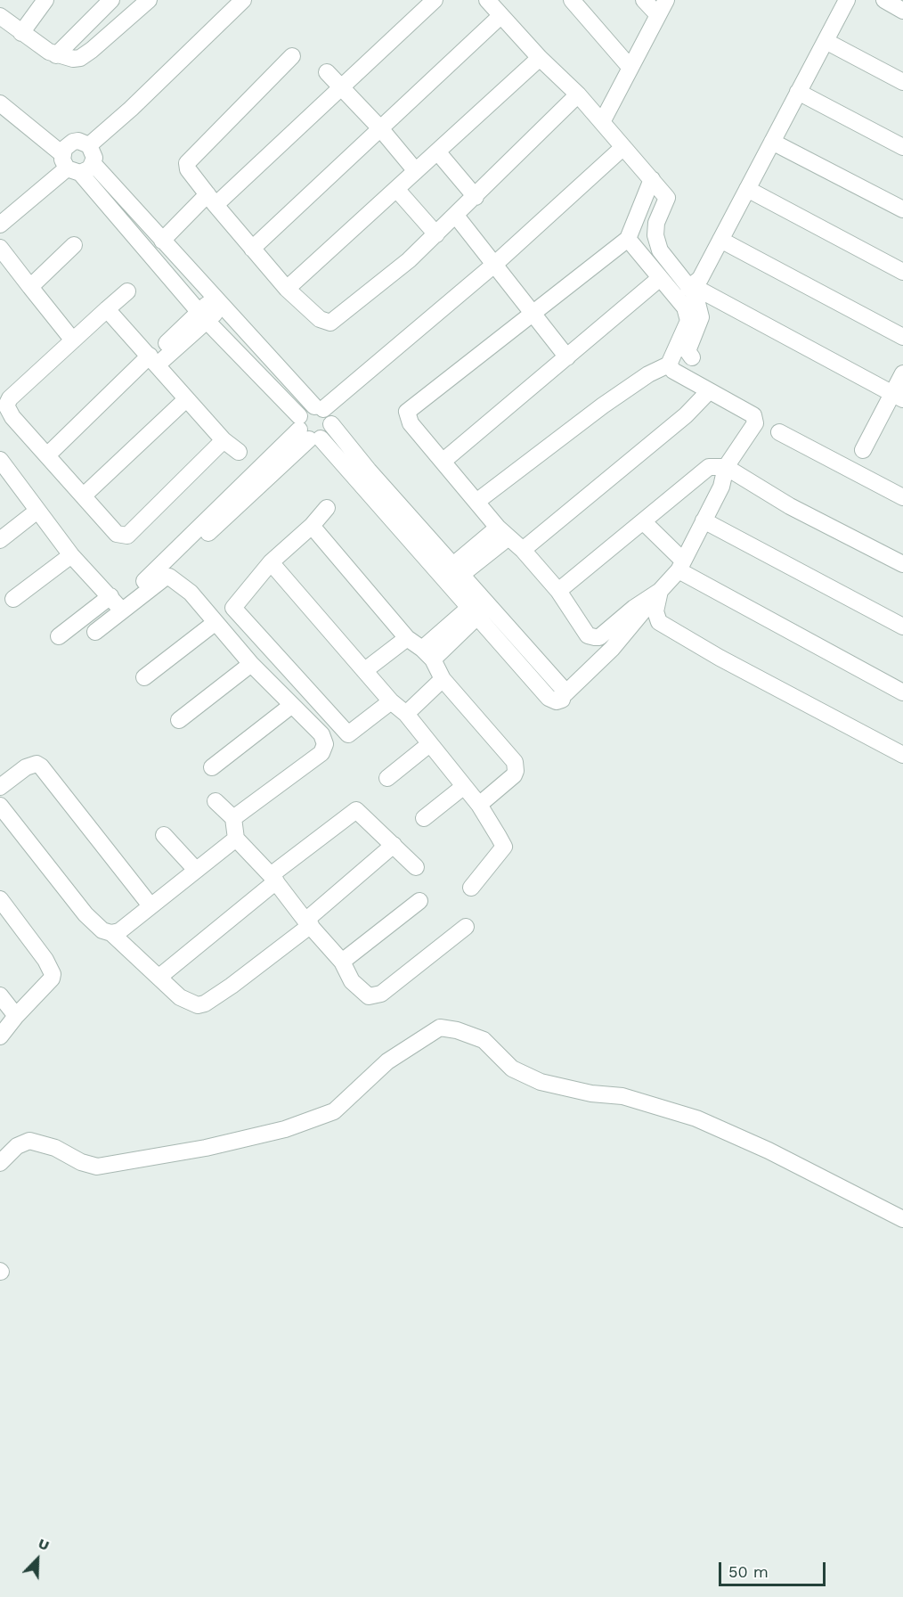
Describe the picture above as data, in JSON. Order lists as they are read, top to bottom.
{
  "scale_bar": "50 m",
  "north": "top right"
}
